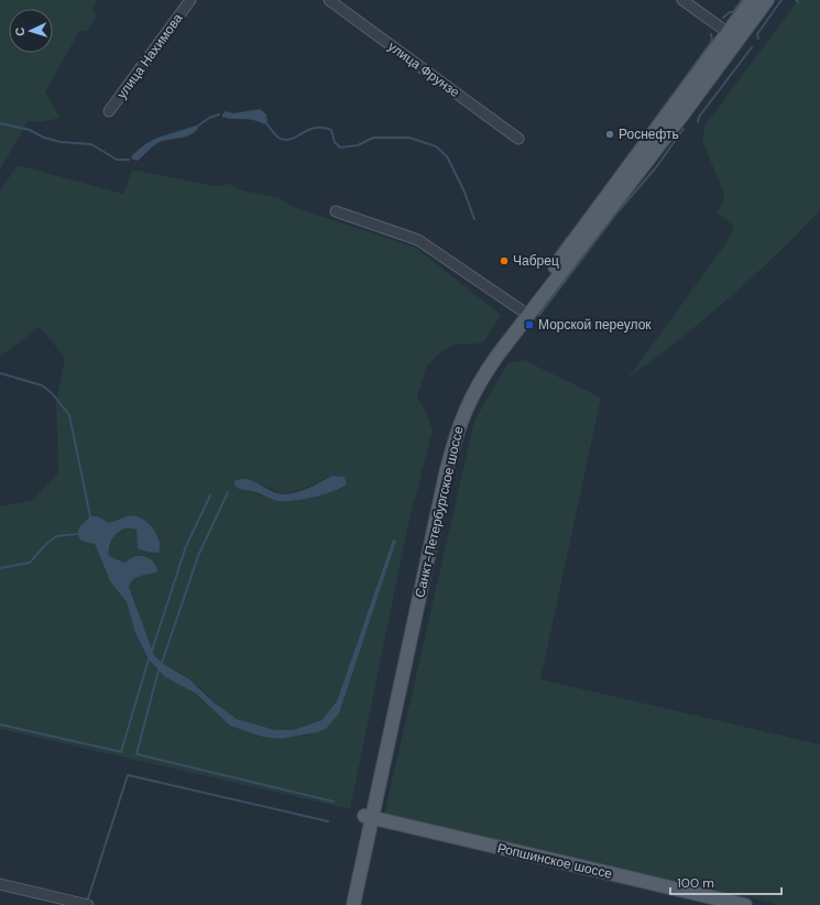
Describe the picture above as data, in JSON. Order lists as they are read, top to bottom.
{
  "streets": {
    "main road": ["Санкт-Петербургское шоссе", "Ропшинское шоссе"],
    "street": ["улица Нахимова", "улица Фрунзе"]
  },
  "crossings": [
    ["Санкт-Петербургское шоссе", "Ропшинское шоссе"]
  ],
  "places": {
    "other": ["Роснефть", "Чабрец"],
    "transit": ["Морской переулок"]
  },
  "scale_bar": "100 m",
  "north": "left"
}
